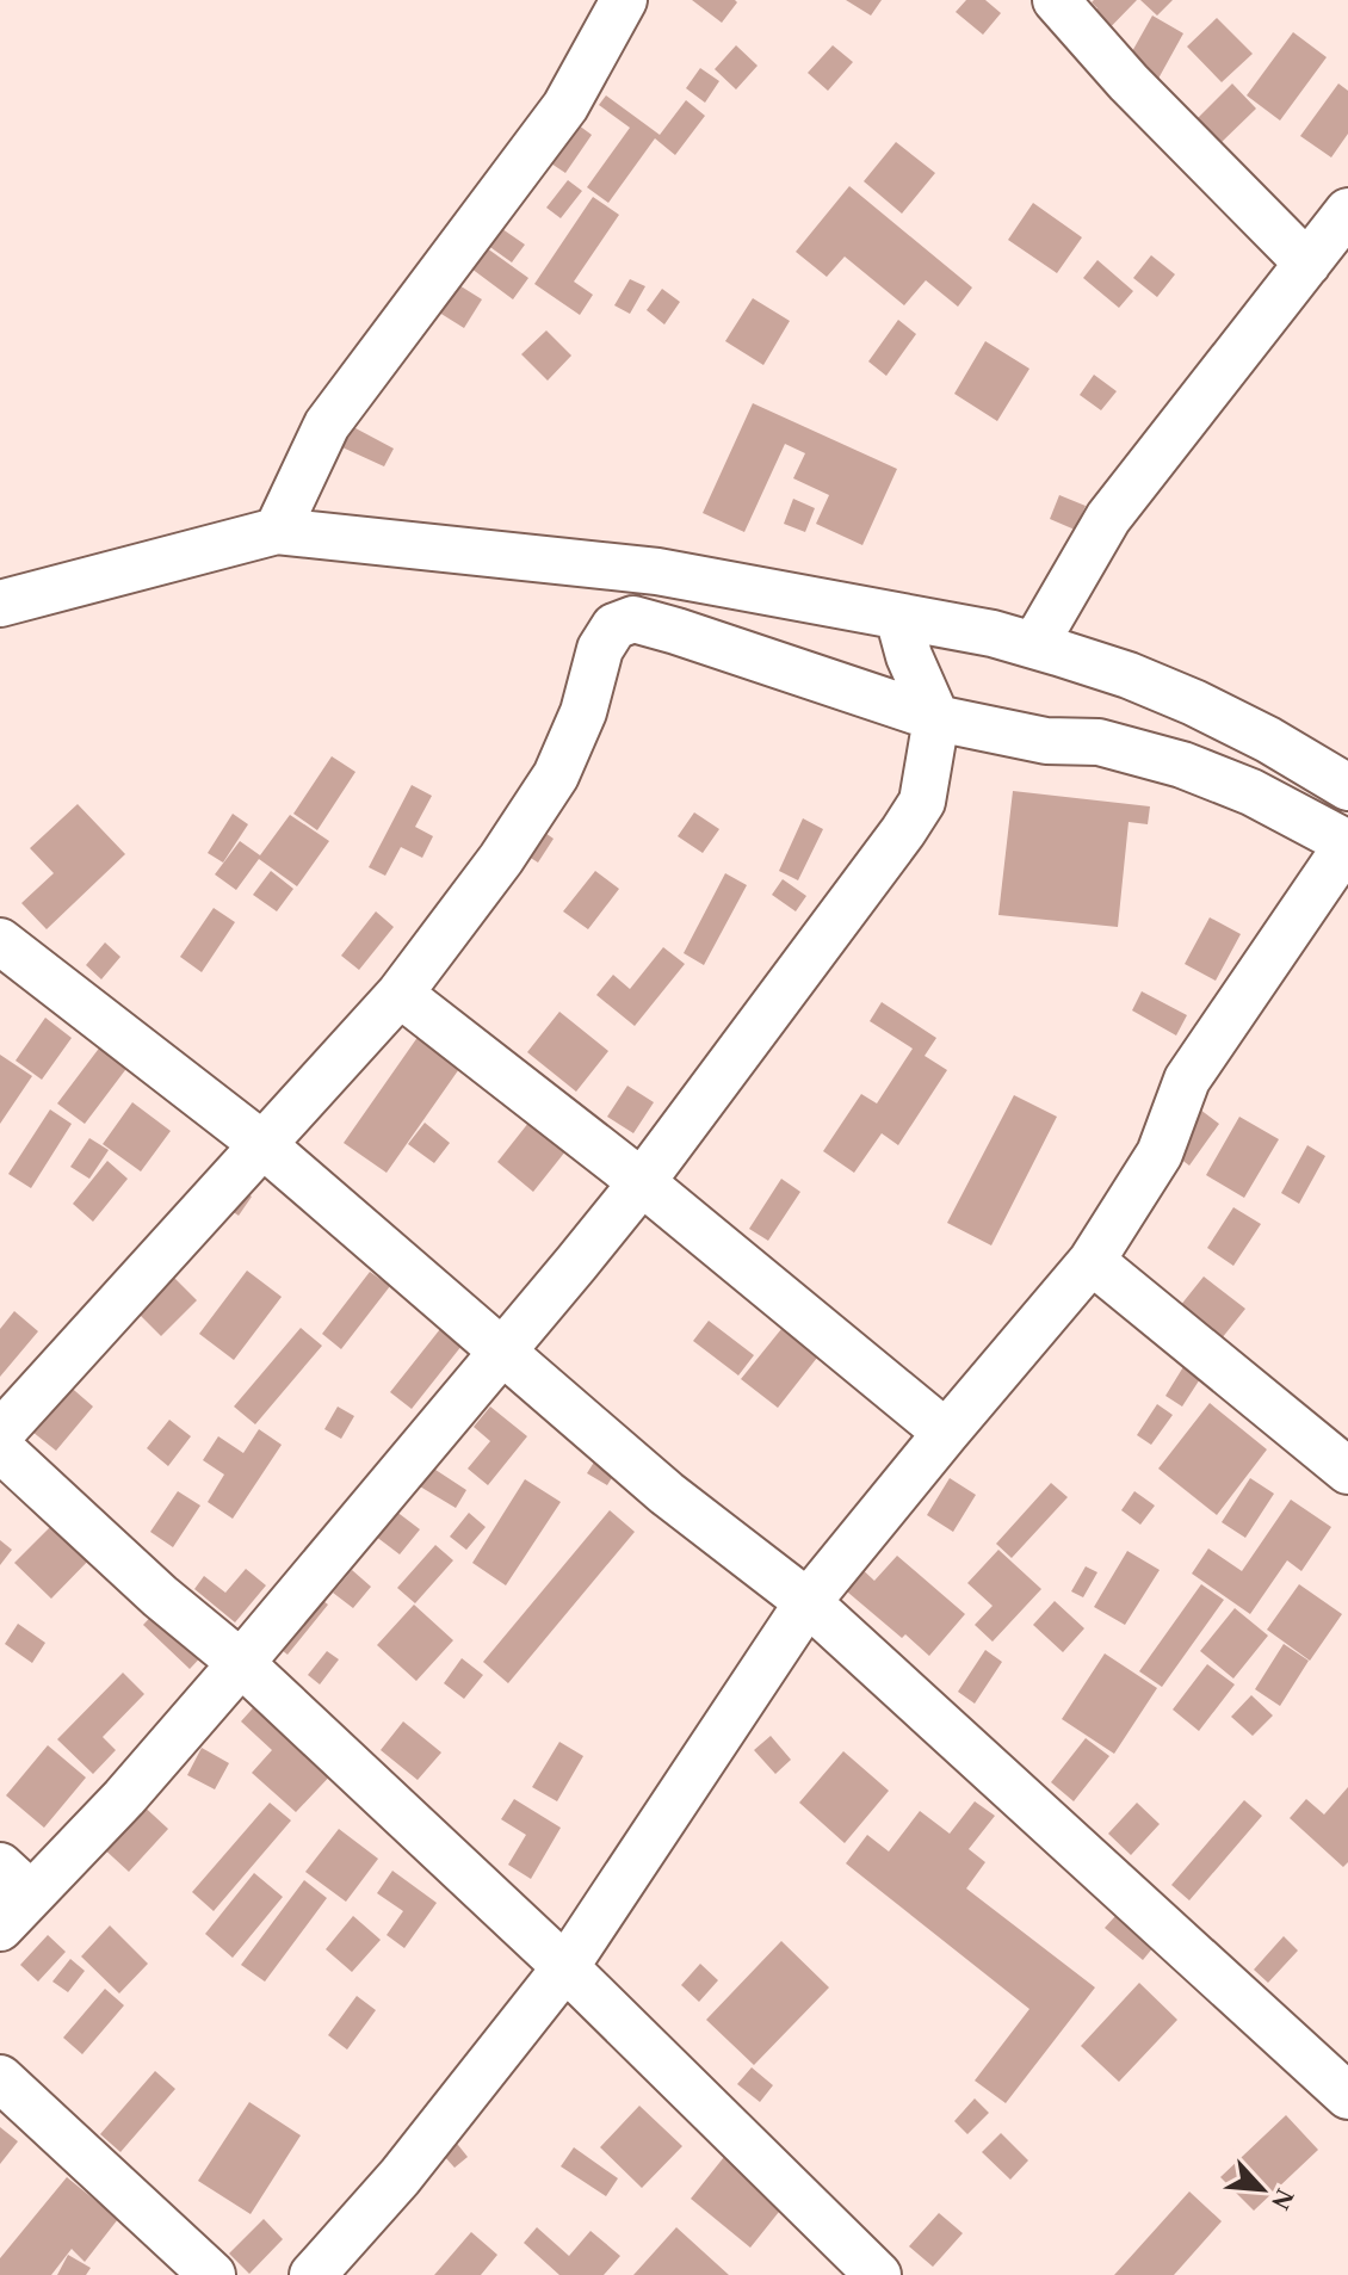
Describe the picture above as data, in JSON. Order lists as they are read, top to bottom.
{
  "north": "bottom right"
}
